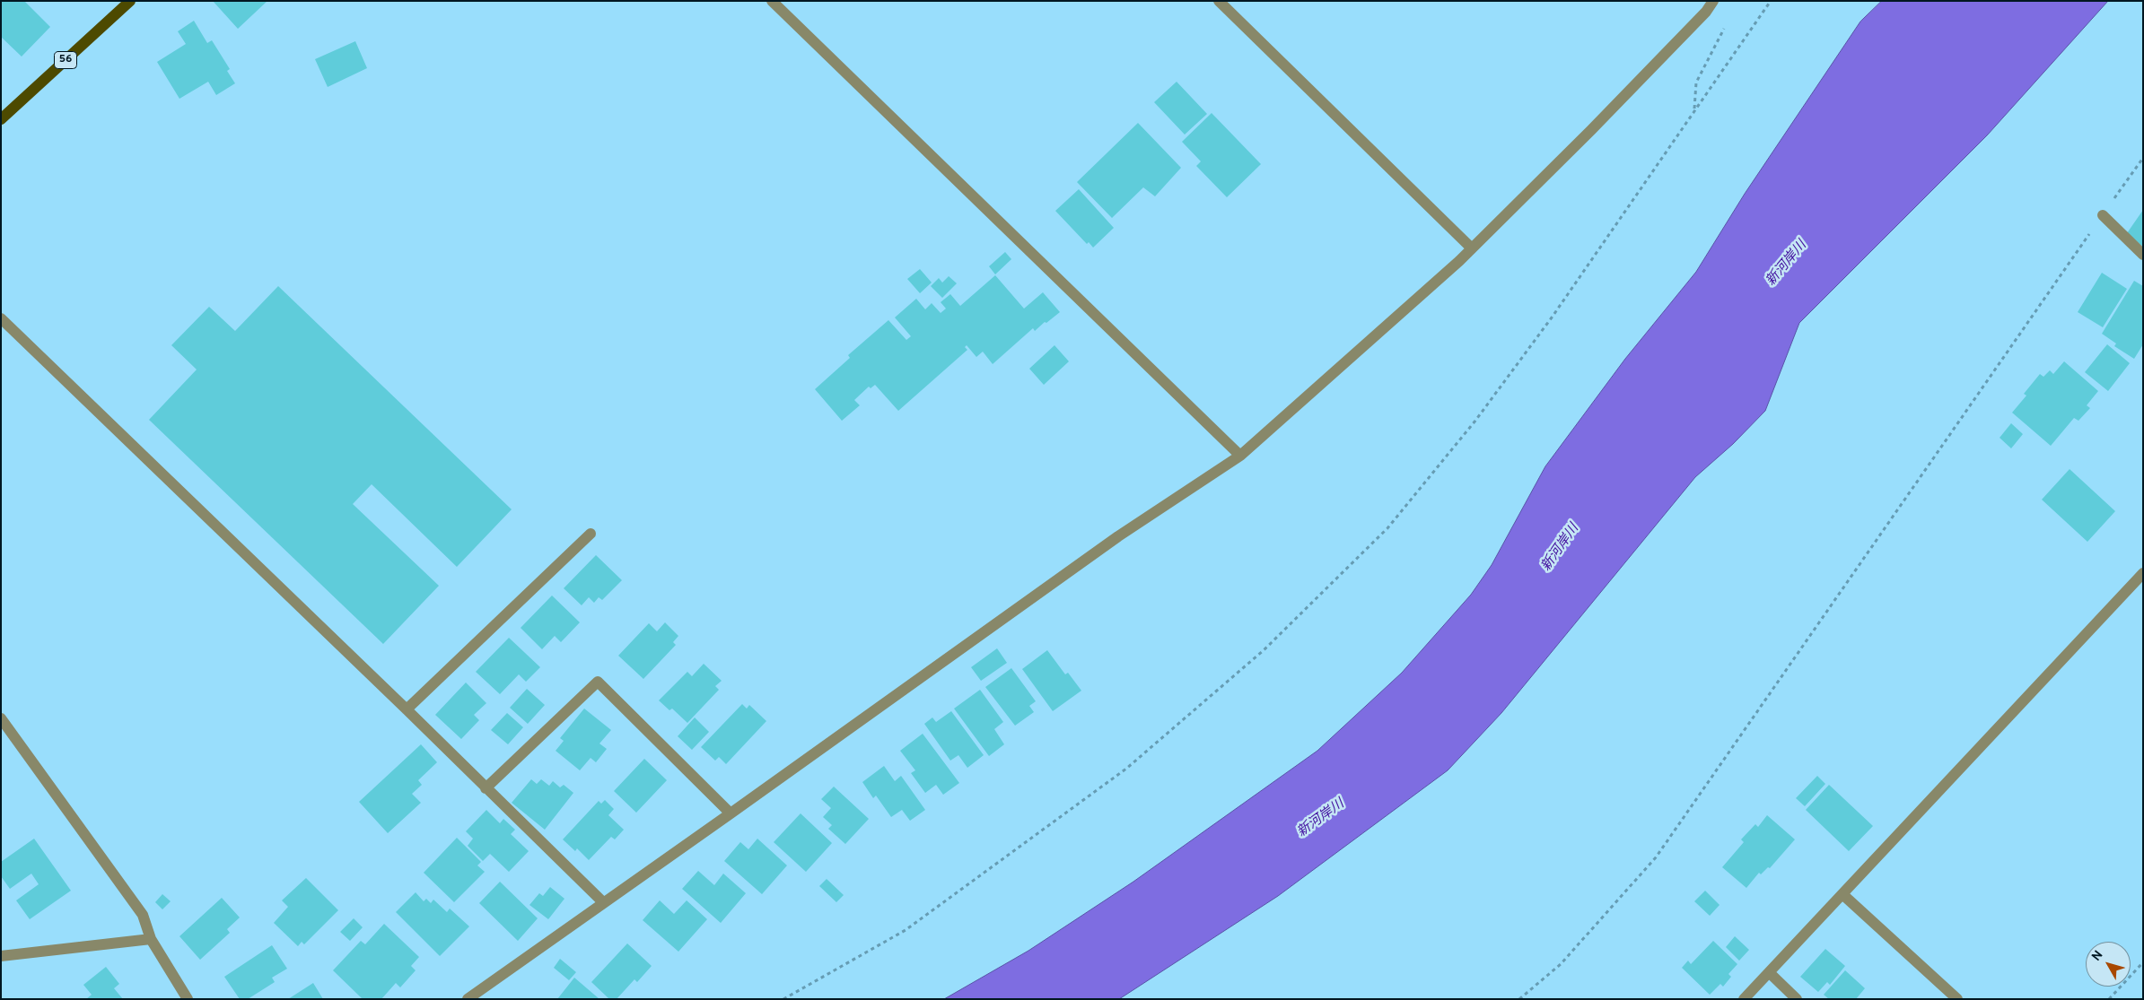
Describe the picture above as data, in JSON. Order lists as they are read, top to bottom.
{
  "streets": {
    "main road": ["56"]
  },
  "water": ["新河岸川"],
  "north": "top left"
}
